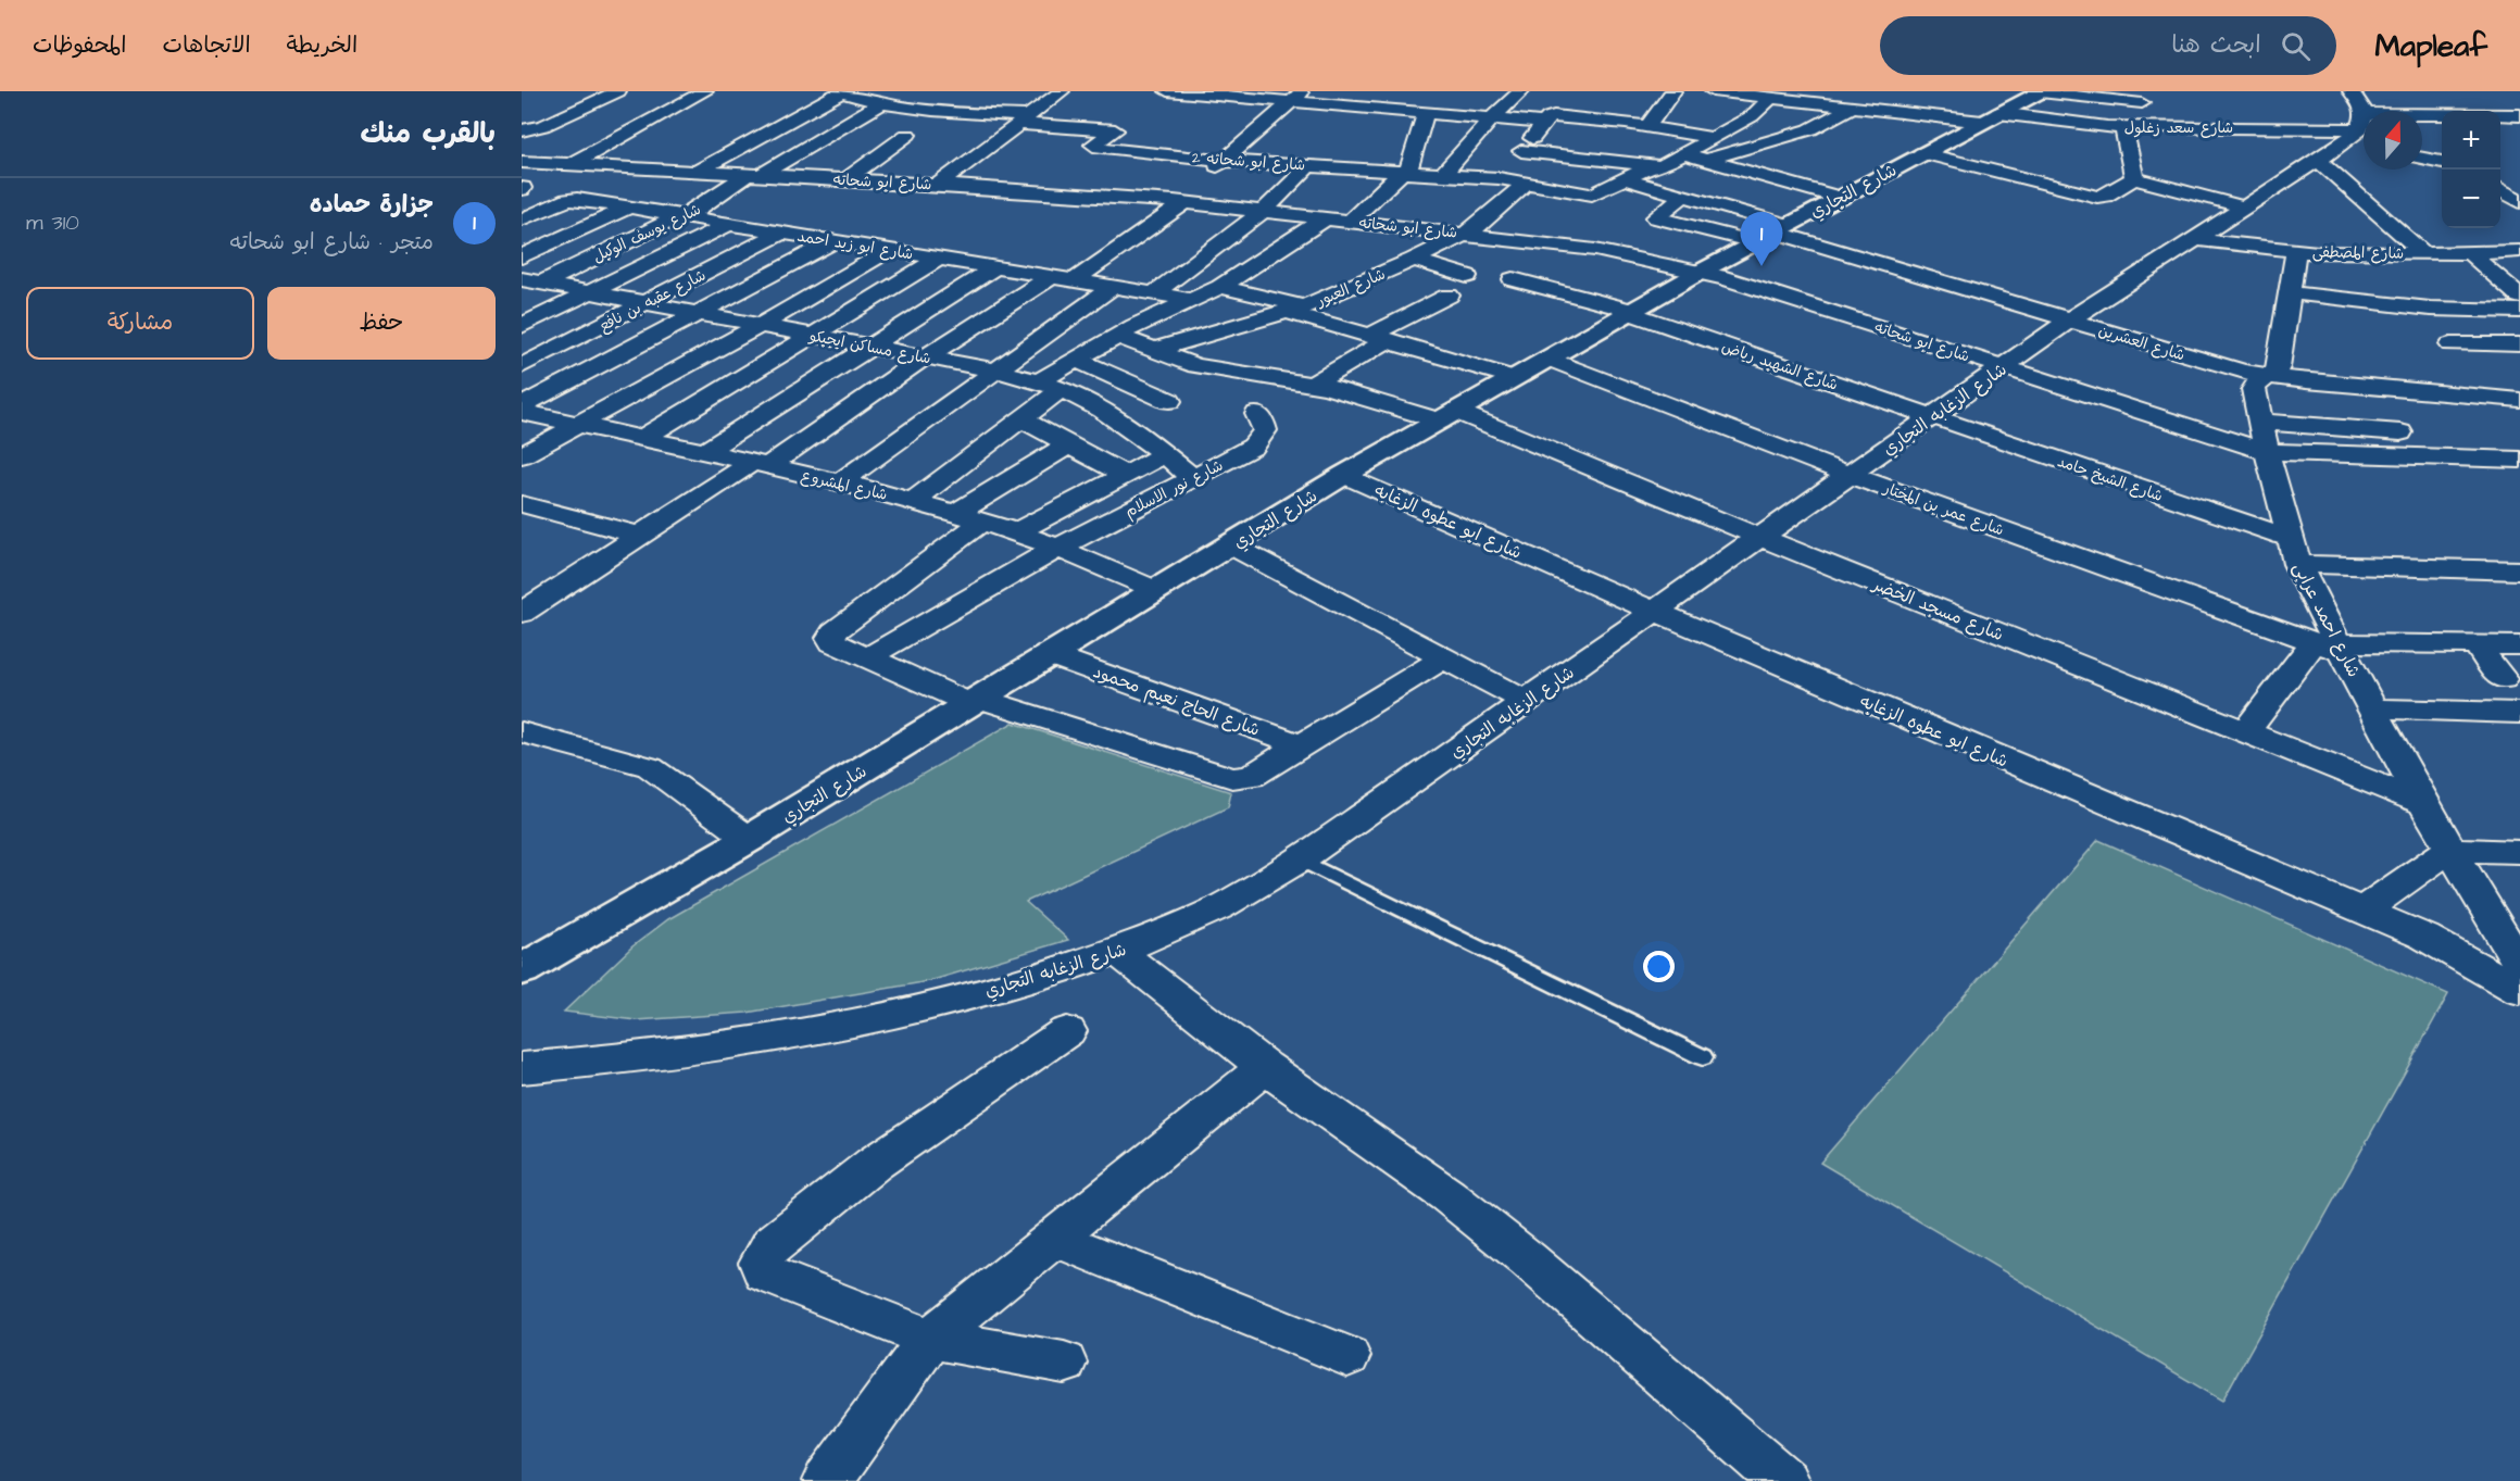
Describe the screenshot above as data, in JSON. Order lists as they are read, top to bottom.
{
  "streets": {
    "street": [
      "شارع سعد زغلول",
      "شارع ابو شحاته 2",
      "شارع ابو شحاته",
      "شارع التجاري",
      "شارع يوسف الوكيل",
      "شارع ابو زيد احمد",
      "شارع المصطفى",
      "شارع العبور",
      "شارع عقبه بن نافع",
      "شارع العشرين",
      "شارع مساكن ايجيكو",
      "شارع الشهيد رياض",
      "شارع الزغابه التجاري",
      "شارع الشيخ حامد",
      "شارع المشروع",
      "شارع نور الاسلام",
      "شارع عمر بن المختار",
      "شارع ابو عطوه الزغابه",
      "شارع مسجد الخضر",
      "شارع احمد عرابى",
      "شارع الحاج نعيم محمود"
    ]
  },
  "crossings": [
    ["شارع سعد زغلول", "شارع التجاري"],
    ["شارع سعد زغلول", "شارع الزغابه التجاري"],
    ["شارع ابو شحاته 2", "شارع يوسف الوكيل"],
    ["شارع ابو شحاته 2", "شارع العبور"],
    ["شارع ابو شحاته", "شارع التجاري"],
    ["شارع ابو شحاته", "شارع يوسف الوكيل"],
    ["شارع ابو شحاته", "شارع العبور"],
    ["شارع ابو شحاته", "شارع الزغابه التجاري"],
    ["شارع ابو شحاته", "شارع احمد عرابى"],
    ["شارع التجاري", "شارع العشرين"],
    ["شارع التجاري", "شارع الشهيد رياض"],
    ["شارع التجاري", "شارع المشروع"],
    ["شارع التجاري", "شارع عمر بن المختار"],
    ["شارع التجاري", "شارع ابو عطوه الزغابه"],
    ["شارع التجاري", "شارع مسجد الخضر"],
    ["شارع التجاري", "شارع الحاج نعيم محمود"],
    ["شارع يوسف الوكيل", "شارع ابو زيد احمد"],
    ["شارع يوسف الوكيل", "شارع مساكن ايجيكو"],
    ["شارع ابو زيد احمد", "شارع عقبه بن نافع"],
    ["شارع المصطفى", "شارع الزغابه التجاري"],
    ["شارع المصطفى", "شارع احمد عرابى"],
    ["شارع العبور", "شارع مسجد الخضر"],
    ["شارع عقبه بن نافع", "شارع مساكن ايجيكو"],
    ["شارع العشرين", "شارع الزغابه التجاري"],
    ["شارع العشرين", "شارع احمد عرابى"],
    ["شارع مساكن ايجيكو", "شارع نور الاسلام"],
    ["شارع الشهيد رياض", "شارع الزغابه التجاري"],
    ["شارع الشهيد رياض", "شارع الشيخ حامد"],
    ["شارع الزغابه التجاري", "شارع الشيخ حامد"],
    ["شارع الزغابه التجاري", "شارع عمر بن المختار"],
    ["شارع الزغابه التجاري", "شارع ابو عطوه الزغابه"],
    ["شارع الزغابه التجاري", "شارع مسجد الخضر"],
    ["شارع الشيخ حامد", "شارع احمد عرابى"],
    ["شارع المشروع", "شارع نور الاسلام"],
    ["شارع عمر بن المختار", "شارع احمد عرابى"],
    ["شارع مسجد الخضر", "شارع احمد عرابى"]
  ],
  "north": "top",
  "page": {
    "header": "Mapleaf",
    "search": "ابحث هنا",
    "nav": ["الخريطة", "الاتجاهات", "المحفوظات"],
    "heading": "بالقرب منك",
    "map_buttons": ["+", "−"],
    "list": [
      {
        "mark": "1",
        "name": "جزارة حماده",
        "note": "متجر · شارع ابو شحاته",
        "value": "310 m"
      }
    ],
    "pins": "1",
    "buttons": ["حفظ", "مشاركة"]
  }
}
